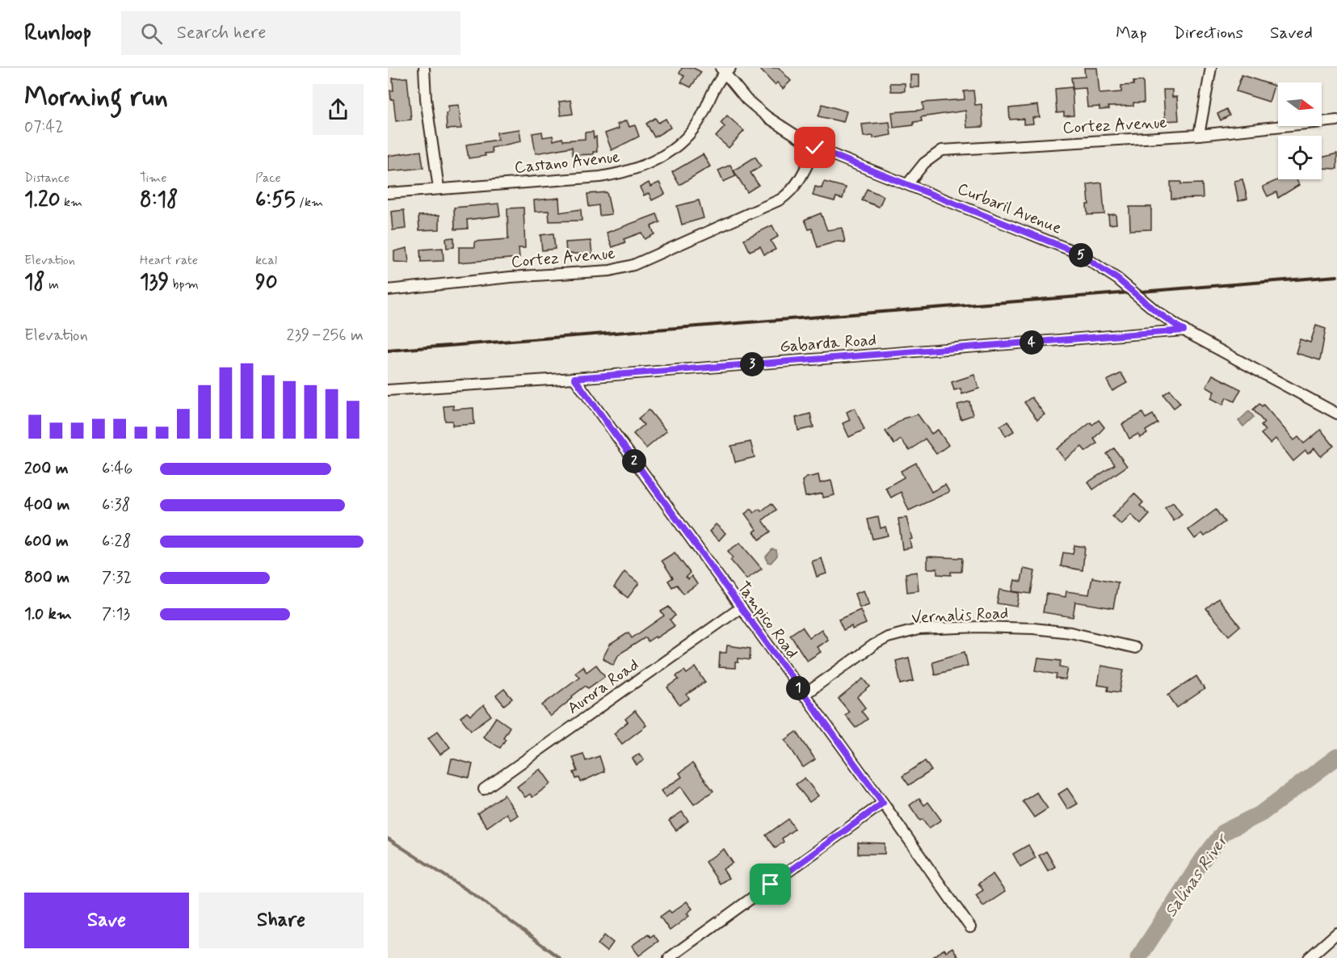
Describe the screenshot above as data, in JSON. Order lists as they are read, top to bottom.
{
  "streets": {
    "street": [
      "Cortez Avenue",
      "Castano Avenue",
      "Curbaril Avenue",
      "Gabarda Road",
      "Vernalis Road",
      "Tampico Road",
      "Aurora Road"
    ]
  },
  "crossings": [
    ["Cortez Avenue", "Curbaril Avenue"],
    ["Castano Avenue", "Curbaril Avenue"],
    ["Curbaril Avenue", "Gabarda Road"],
    ["Gabarda Road", "Tampico Road"],
    ["Vernalis Road", "Tampico Road"],
    ["Tampico Road", "Aurora Road"]
  ],
  "water": ["Salinas River"],
  "north": "right",
  "page": {
    "header": "Runloop",
    "search": "Search here",
    "nav": ["Map", "Directions", "Saved"],
    "heading": ["Morning run", "07:42"],
    "stats": [
      ["Distance", "1.20 km"],
      ["Time", "8:18"],
      ["Pace", "6:55 /km"],
      ["Elevation", "18 m"],
      ["Heart rate", "139 bpm"],
      ["kcal", "90"]
    ],
    "pins": [
      "5",
      "4",
      "3",
      "2",
      "1"
    ],
    "chart": ["Elevation", "239–256 m"],
    "list": [
      {
        "name": "200 m",
        "note": "6:46"
      },
      {
        "name": "400 m",
        "note": "6:38"
      },
      {
        "name": "600 m",
        "note": "6:28"
      },
      {
        "name": "800 m",
        "note": "7:32"
      },
      {
        "name": "1.0 km",
        "note": "7:13"
      }
    ],
    "buttons": ["Save", "Share"]
  }
}
